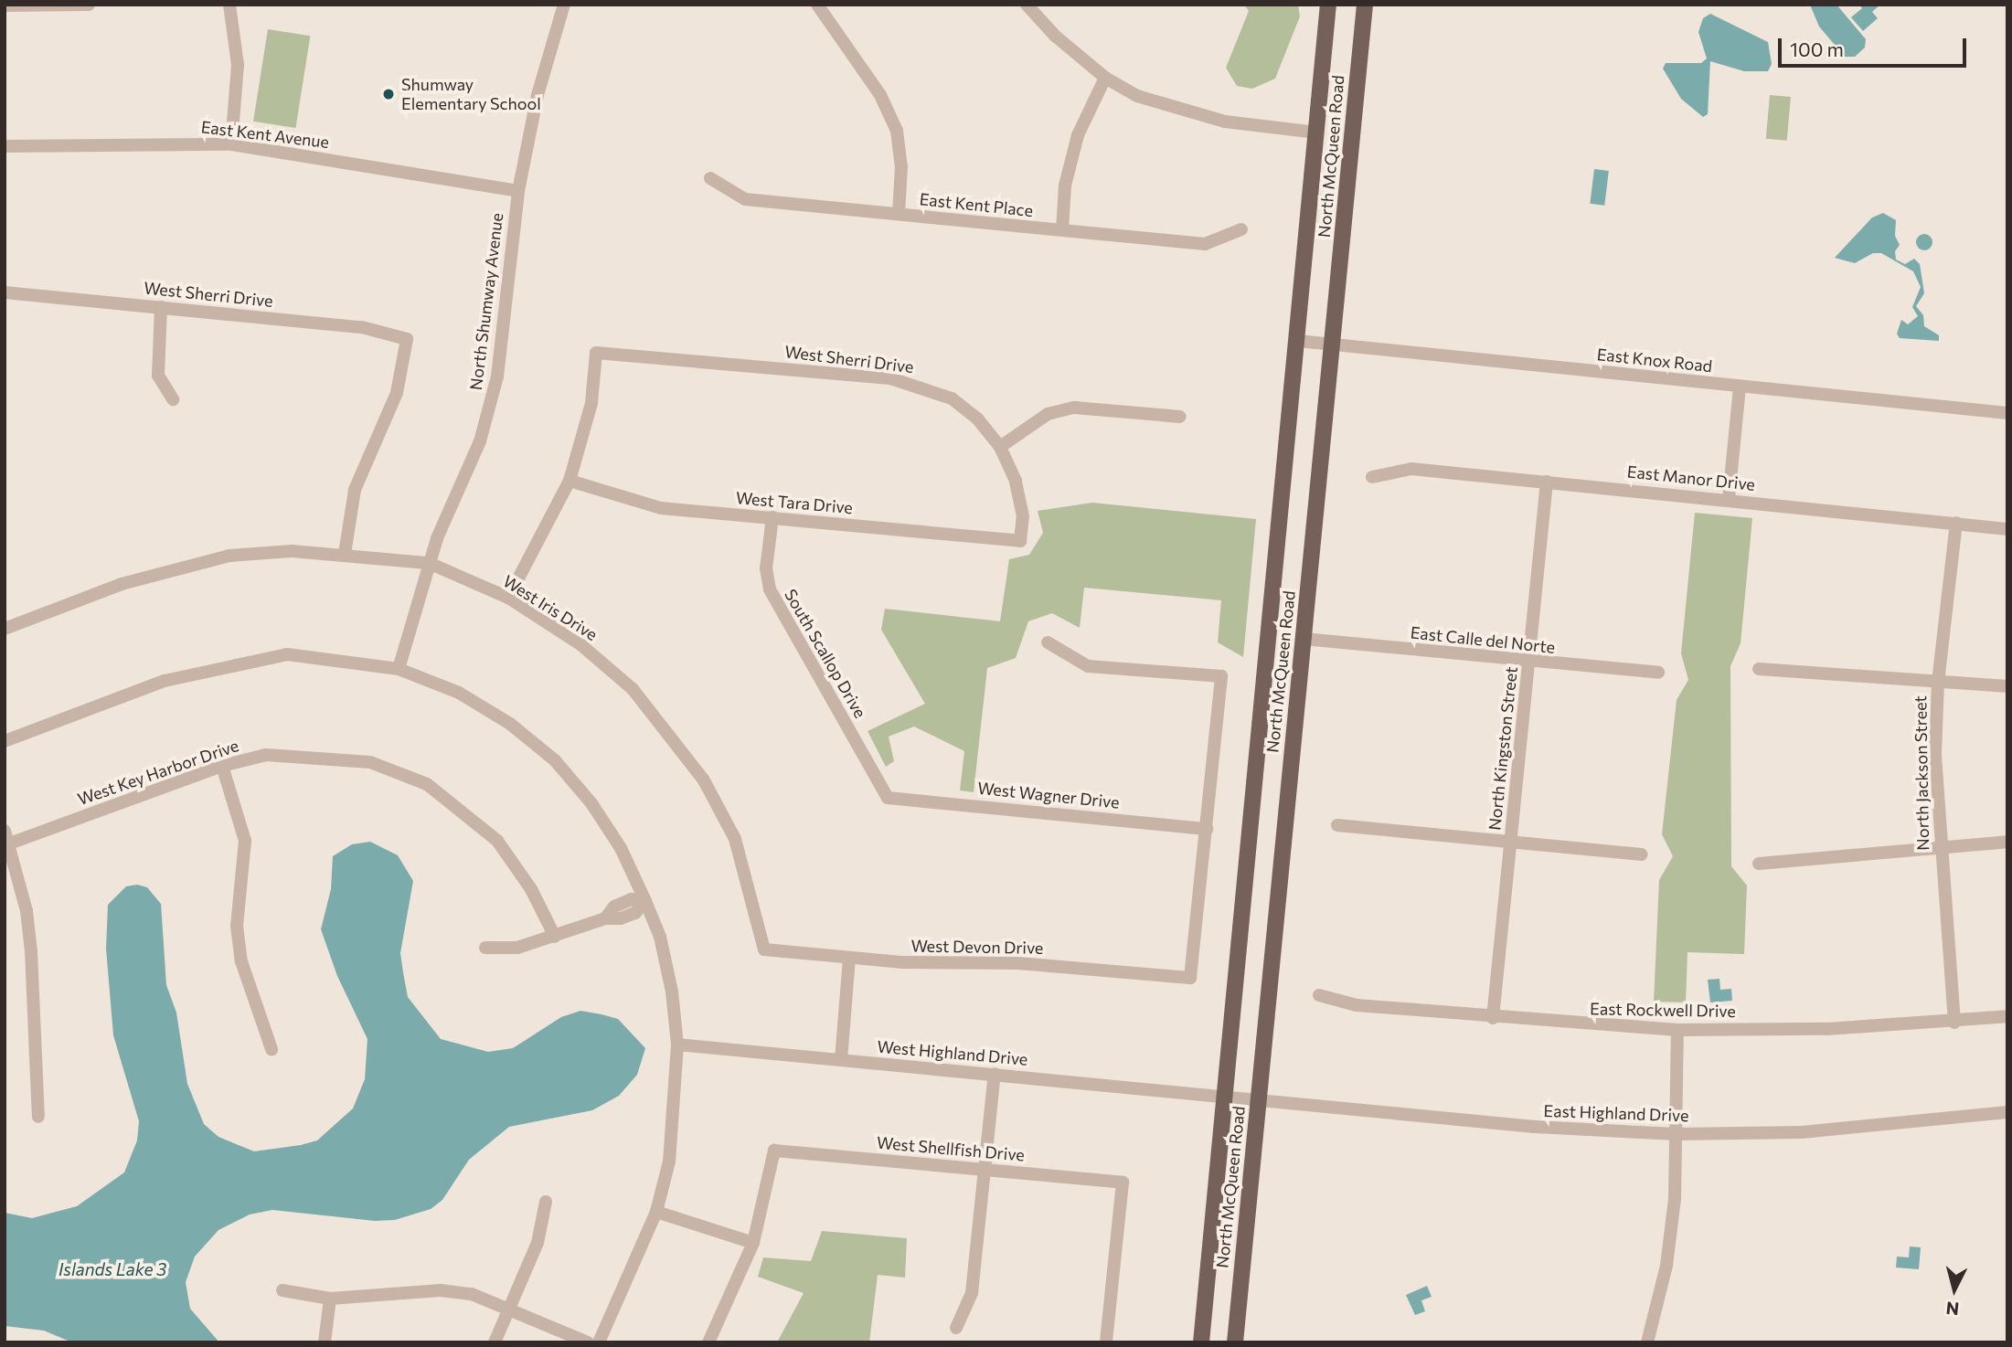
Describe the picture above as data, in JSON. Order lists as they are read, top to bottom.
{
  "streets": {
    "main road": ["North McQueen Road"],
    "street": [
      "East Kent Avenue",
      "East Kent Place",
      "West Sherri Drive",
      "North Shumway Avenue",
      "East Knox Road",
      "East Manor Drive",
      "West Tara Drive",
      "West Iris Drive",
      "East Calle del Norte",
      "South Scallop Drive",
      "North Kingston Street",
      "West Key Harbor Drive",
      "North Jackson Street",
      "West Wagner Drive",
      "West Devon Drive",
      "East Rockwell Drive",
      "West Highland Drive",
      "East Highland Drive",
      "West Shellfish Drive"
    ]
  },
  "crossings": [
    ["East Kent Avenue", "North Shumway Avenue"],
    ["North McQueen Road", "East Knox Road"],
    ["North McQueen Road", "East Calle del Norte"],
    ["North McQueen Road", "West Highland Drive"],
    ["North McQueen Road", "East Highland Drive"],
    ["West Sherri Drive", "West Tara Drive"],
    ["West Sherri Drive", "West Iris Drive"],
    ["North Shumway Avenue", "West Iris Drive"],
    ["East Manor Drive", "North Kingston Street"],
    ["East Manor Drive", "North Jackson Street"],
    ["West Tara Drive", "South Scallop Drive"],
    ["West Iris Drive", "West Devon Drive"],
    ["East Calle del Norte", "North Kingston Street"],
    ["South Scallop Drive", "West Wagner Drive"],
    ["North Kingston Street", "East Rockwell Drive"],
    ["North Jackson Street", "East Rockwell Drive"],
    ["West Wagner Drive", "West Devon Drive"],
    ["West Highland Drive", "East Highland Drive"]
  ],
  "water": ["Islands Lake 3"],
  "places": ["Shumway Elementary School"],
  "scale_bar": "100 m",
  "north": "bottom"
}
